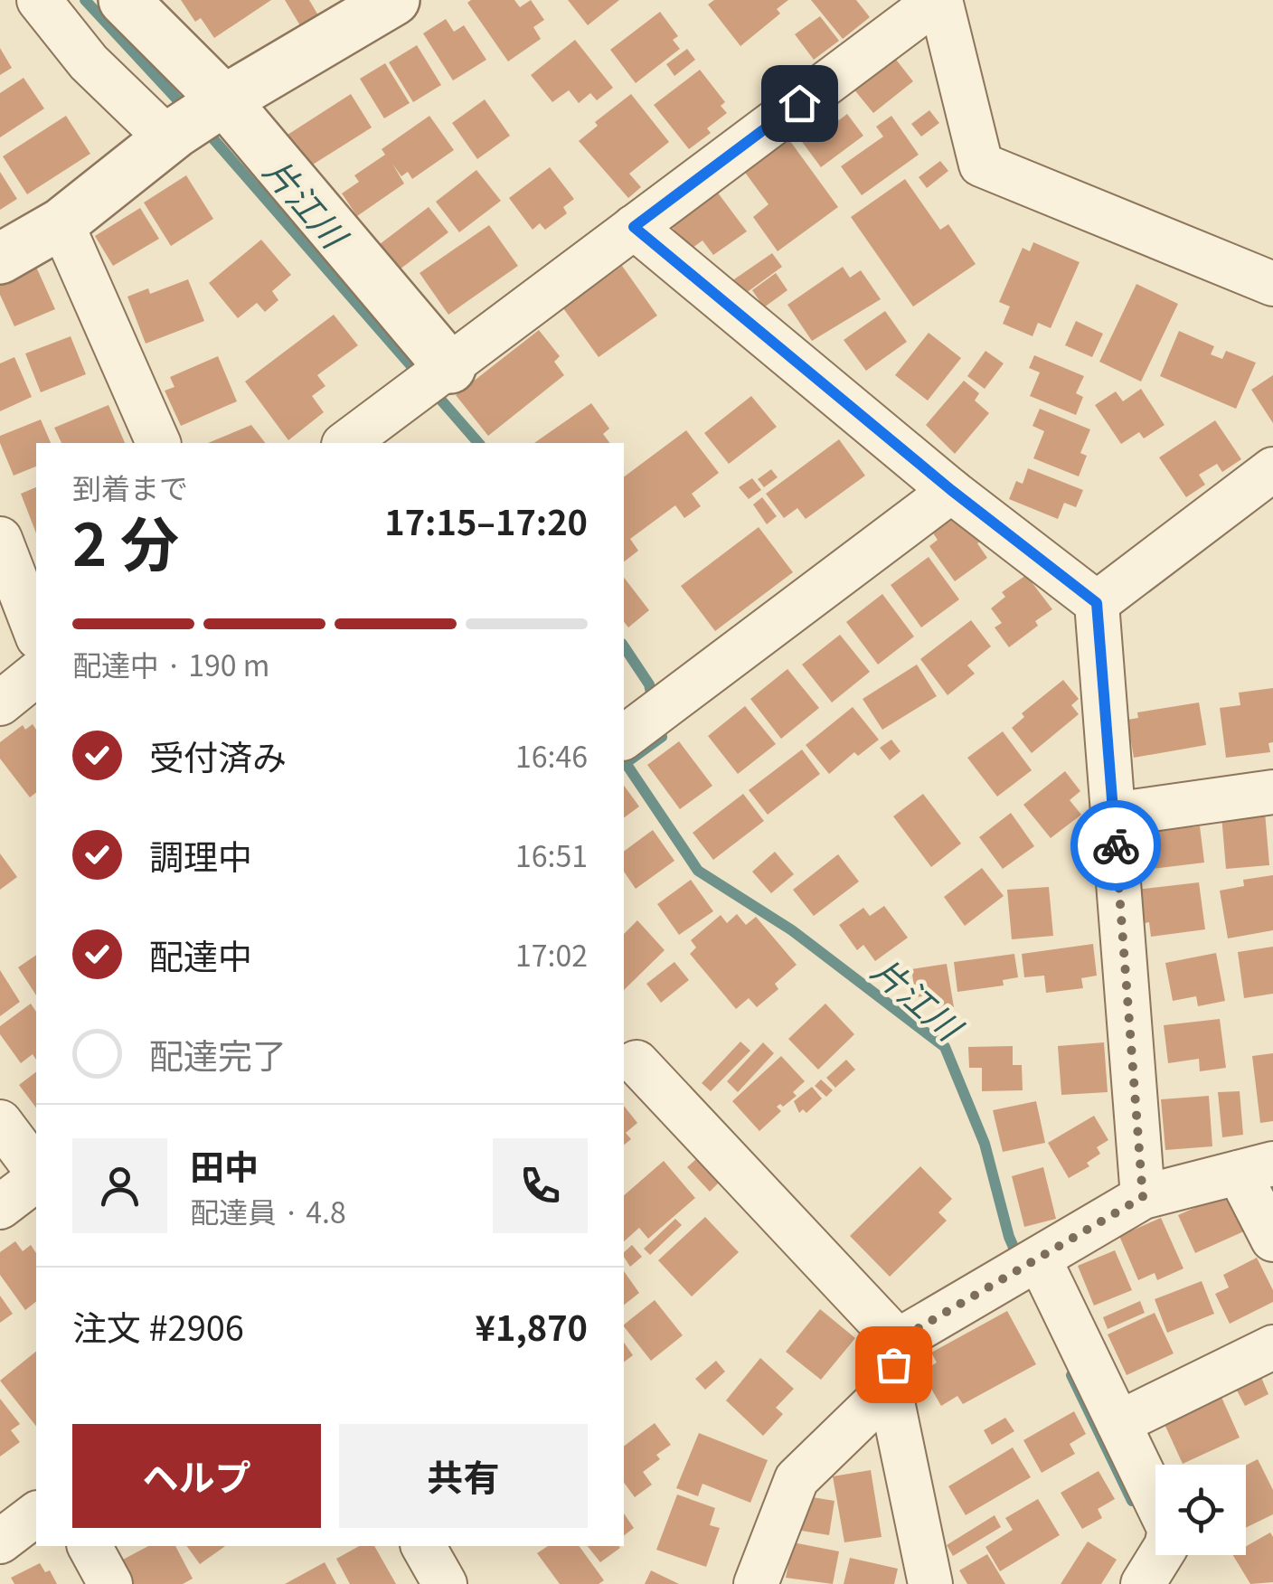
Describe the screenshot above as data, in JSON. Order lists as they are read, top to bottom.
{
  "water": ["片江川"],
  "page": {
    "heading": ["2 分", "到着まで", "17:15–17:20"],
    "panel": [
      "田中",
      "配達員 · 4.8",
      "注文 #2906",
      "¥1,870"
    ],
    "bar": "配達中 · 190 m",
    "list": [
      ["受付済み", "16:46"],
      ["調理中", "16:51"],
      ["配達中", "17:02"],
      "配達完了"
    ],
    "buttons": ["ヘルプ", "共有"]
  }
}
